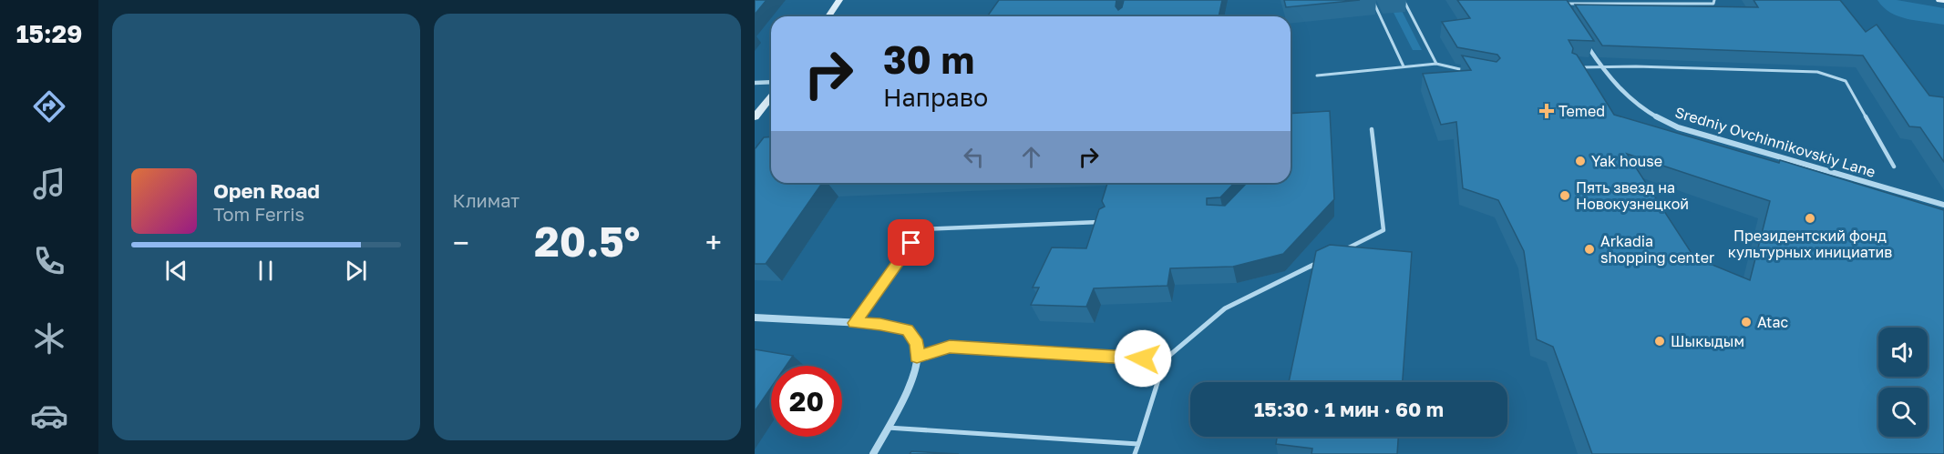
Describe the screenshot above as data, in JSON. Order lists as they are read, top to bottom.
{
  "streets": {
    "street": ["Sredniy Ovchinnikovskiy Lane"]
  },
  "places": {
    "health": ["Temed"],
    "other": [
      "Yak house",
      "Пять звезд на Новокузнецкой",
      "Президентский фонд культурных инициатив",
      "Arkadia shopping center",
      "Atac",
      "Шыкыдым"
    ]
  },
  "page": {
    "tabs": "15:29",
    "tile": "Климат",
    "turn": ["30 m", "Направо"],
    "song": ["Open Road", "Tom Ferris"],
    "heat": ["−", "20.5°", "+"],
    "limit": "20",
    "trip": "15:30 · 1 мин · 60 m"
  }
}
